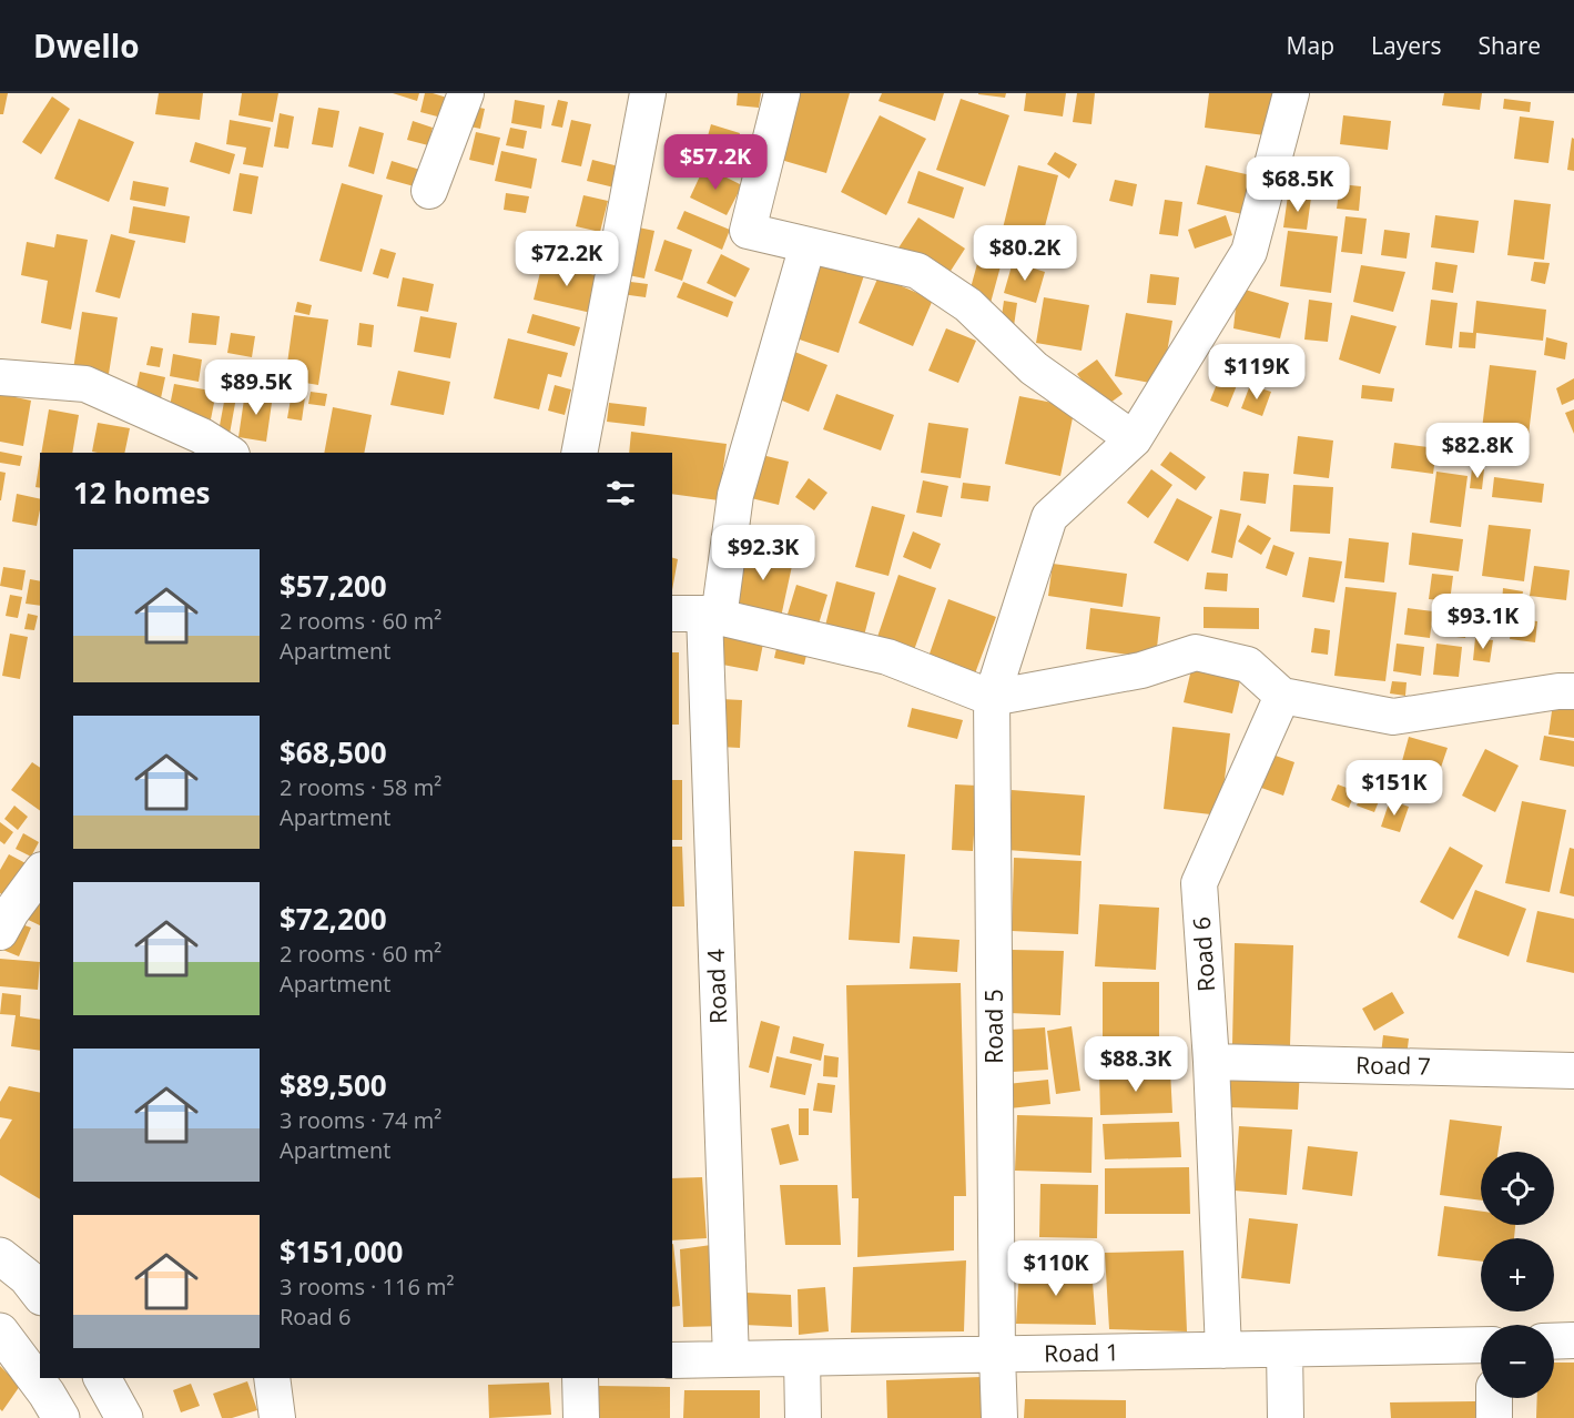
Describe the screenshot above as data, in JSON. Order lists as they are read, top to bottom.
{
  "streets": {
    "street": [
      "Road 6",
      "Road 4",
      "Road 5",
      "Road 7",
      "Road 1"
    ]
  },
  "crossings": [
    ["Road 6", "Road 7"],
    ["Road 6", "Road 1"],
    ["Road 4", "Road 1"],
    ["Road 5", "Road 1"]
  ],
  "page": {
    "header": "Dwello",
    "nav": ["Map", "Layers", "Share"],
    "price": [
      "$57.2K",
      "$68.5K",
      "$80.2K",
      "$72.2K",
      "$119K",
      "$89.5K",
      "$82.8K",
      "$92.3K",
      "$93.1K",
      "$151K",
      "$88.3K",
      "$110K"
    ],
    "heading": "12 homes",
    "list": [
      {
        "name": "$57,200",
        "note": "2 rooms · 60 m² · Apartment"
      },
      {
        "name": "$68,500",
        "note": "2 rooms · 58 m² · Apartment"
      },
      {
        "name": "$72,200",
        "note": "2 rooms · 60 m² · Apartment"
      },
      {
        "name": "$89,500",
        "note": "3 rooms · 74 m² · Apartment"
      },
      {
        "name": "$151,000",
        "note": "3 rooms · 116 m² · Road 6"
      }
    ],
    "map_buttons": ["+", "−"]
  }
}
